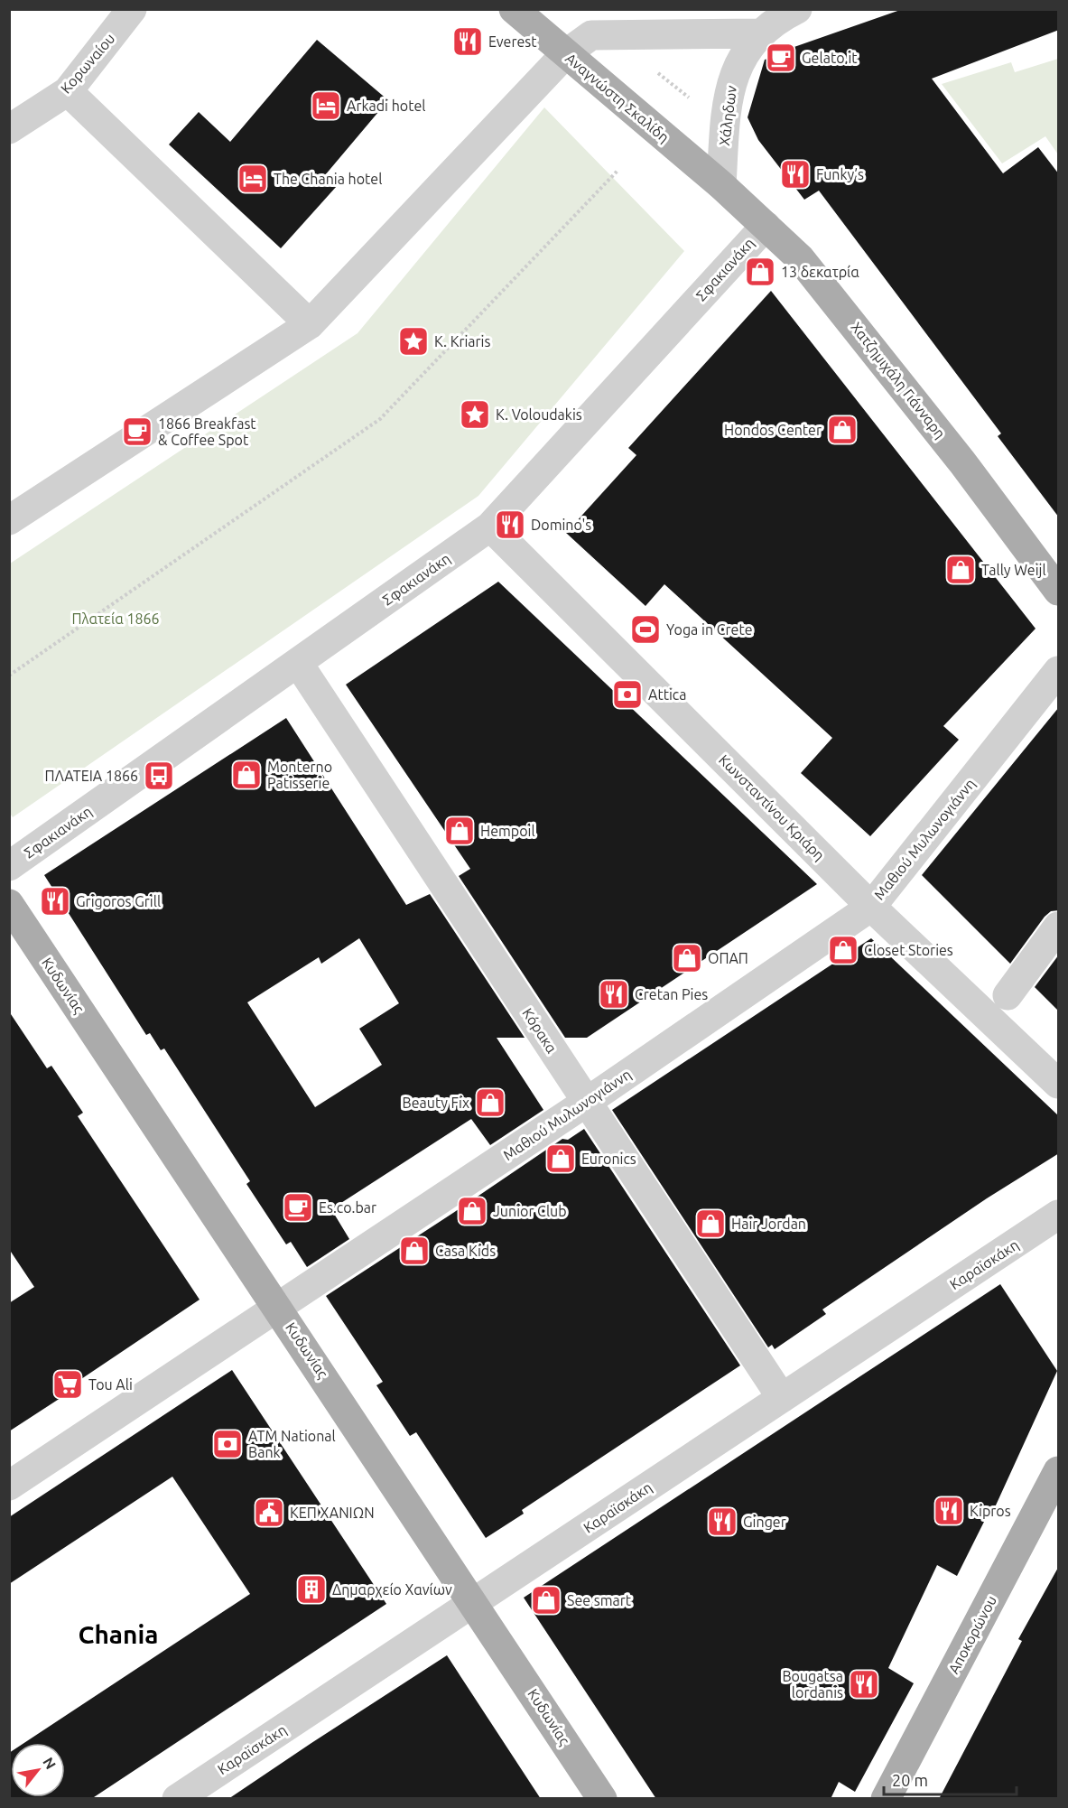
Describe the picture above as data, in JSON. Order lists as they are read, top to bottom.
{
  "streets": {
    "main road": [
      "Αναγνώστη Σκαλίδη",
      "Χατζημιχάλη Γιάνναρη",
      "Κυδωνίας",
      "Αποκορώνου"
    ],
    "street": [
      "Κορωναίου",
      "Χάληδων",
      "Σφακιανάκη",
      "Κωνσταντίνου Κριάρη",
      "Μαθιού Μυλωνογιάννη",
      "Κόρακα",
      "Καραϊσκάκη"
    ]
  },
  "crossings": [
    ["Αναγνώστη Σκαλίδη", "Χάληδων"],
    ["Αναγνώστη Σκαλίδη", "Χατζημιχάλη Γιάνναρη"],
    ["Χάληδων", "Χατζημιχάλη Γιάνναρη"],
    ["Σφακιανάκη", "Χατζημιχάλη Γιάνναρη"],
    ["Σφακιανάκη", "Κωνσταντίνου Κριάρη"],
    ["Σφακιανάκη", "Κόρακα"],
    ["Κωνσταντίνου Κριάρη", "Μαθιού Μυλωνογιάννη"],
    ["Μαθιού Μυλωνογιάννη", "Κυδωνίας"],
    ["Μαθιού Μυλωνογιάννη", "Κόρακα"],
    ["Κυδωνίας", "Καραϊσκάκη"],
    ["Κόρακα", "Καραϊσκάκη"]
  ],
  "districts": ["Chania"],
  "parks": ["Πλατεία 1866"],
  "places": {
    "restaurant": [
      "Everest",
      "Funky’s",
      "Domino's",
      "Grigoros Grill",
      "Cretan Pies",
      "Kipros",
      "Ginger",
      "Bougatsa lordanis"
    ],
    "cafe": ["Gelato.it", "1866 Breakfast & Coffee Spot", "Es.co.bar"],
    "hotel": ["Arkadi hotel", "The Chania hotel"],
    "shop": [
      "13 δεκατρία",
      "Hondos Center",
      "Tally Weijl",
      "Monterno Patisserie",
      "Hempoil",
      "Closet Stories",
      "ΟΠΑΠ",
      "Beauty Fix",
      "Euronics",
      "Junior Club",
      "Hair Jordan",
      "Casa Kids",
      "See smart"
    ],
    "place": ["K. Kriaris", "K. Voloudakis"],
    "sports": ["Yoga in Crete"],
    "bank": ["Attica", "ATM National Bank"],
    "bus stop": ["ΠΛΑΤΕΙΑ 1866"],
    "supermarket": ["Tou Ali"],
    "public building": ["ΚΕΠ ΧΑΝΙΩΝ"],
    "building": ["Δημαρχείο Χανίων"]
  },
  "scale_bar": "20 m",
  "north": "top right"
}
